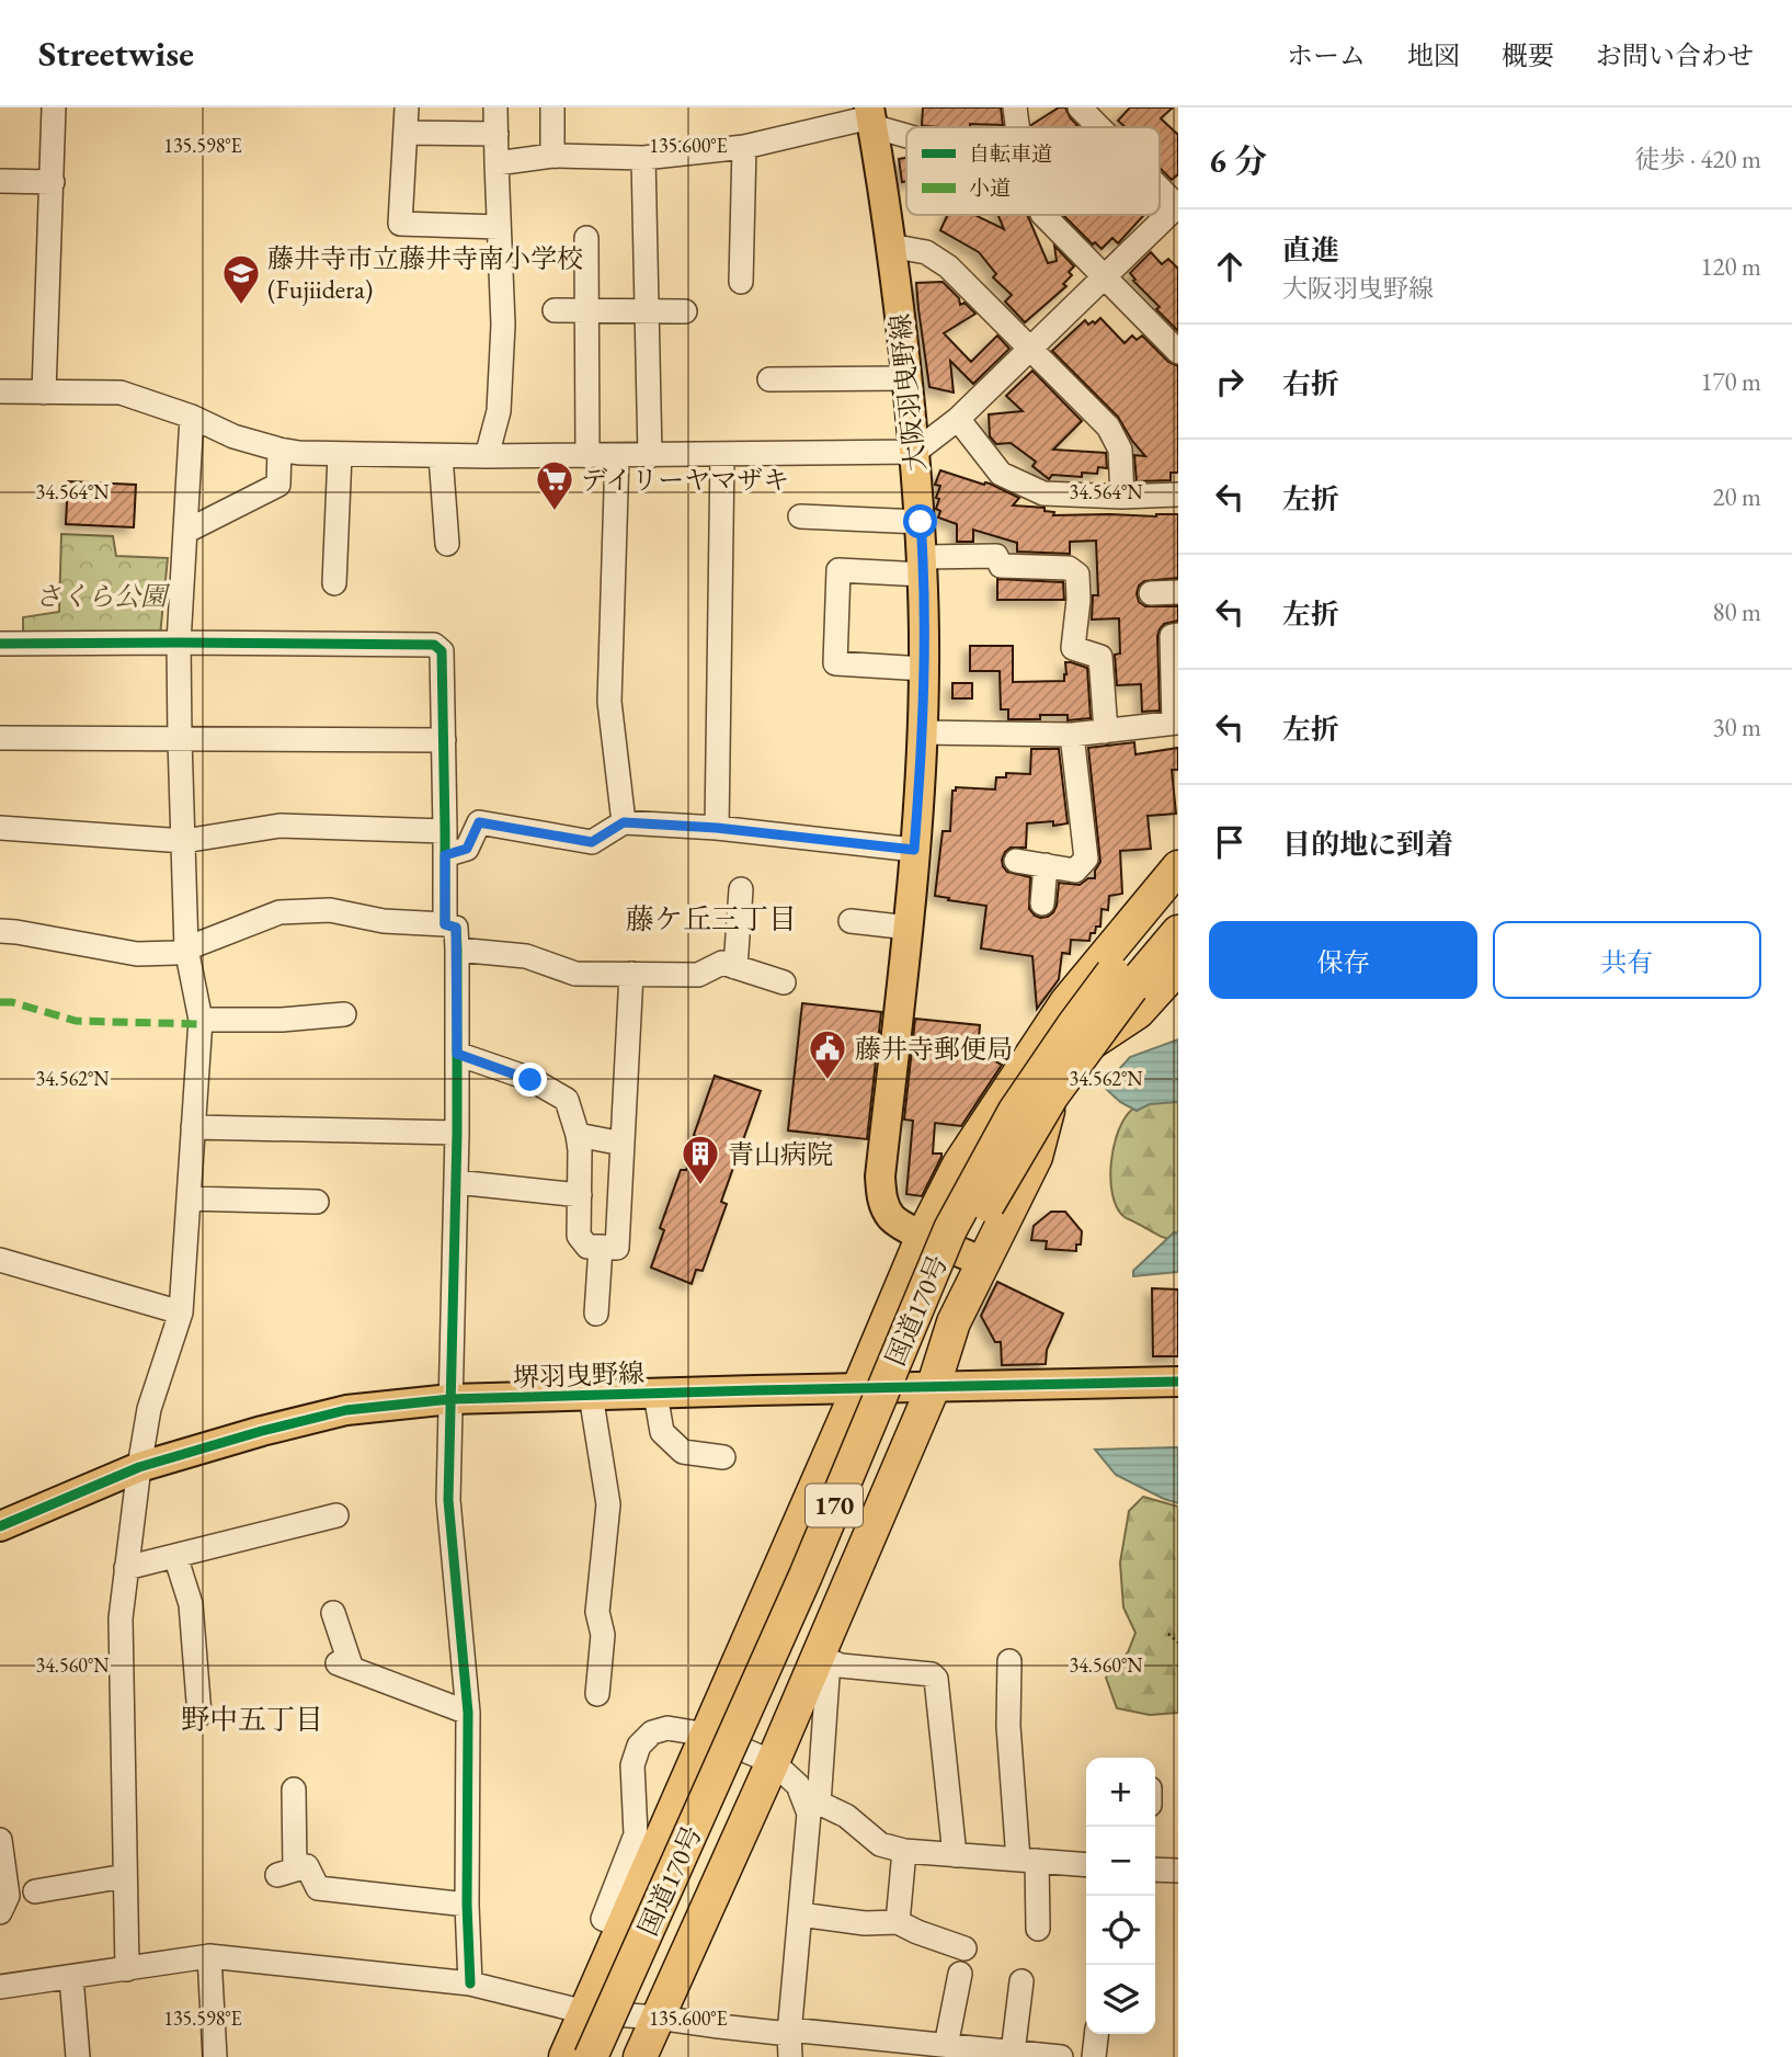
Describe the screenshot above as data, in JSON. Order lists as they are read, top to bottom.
{
  "streets": {
    "highway": ["国道170号", "170"],
    "main road": ["大阪羽曳野線", "堺羽曳野線"]
  },
  "districts": ["藤ケ丘三丁目", "野中五丁目"],
  "parks": ["さくら公園"],
  "places": {
    "school or university": ["藤井寺市立藤井寺南小学校 (Fujiidera)"],
    "supermarket": ["デイリーヤマザキ"],
    "public building": ["藤井寺郵便局"],
    "building": ["青山病院"]
  },
  "legend": ["自転車道", "小道"],
  "page": {
    "header": "Streetwise",
    "nav": [
      "ホーム",
      "地図",
      "概要",
      "お問い合わせ"
    ],
    "heading": ["6 分", "徒歩 · 420 m"],
    "list": [
      ["直進", "大阪羽曳野線", "120 m"],
      ["右折", "170 m"],
      ["左折", "20 m"],
      ["左折", "80 m"],
      ["左折", "30 m"],
      "目的地に到着"
    ],
    "buttons": ["保存", "共有"],
    "map_buttons": ["+", "−"]
  },
  "coordinates": [
    "135.598°E",
    "135.600°E",
    "34.564°N",
    "34.562°N",
    "34.560°N"
  ]
}
